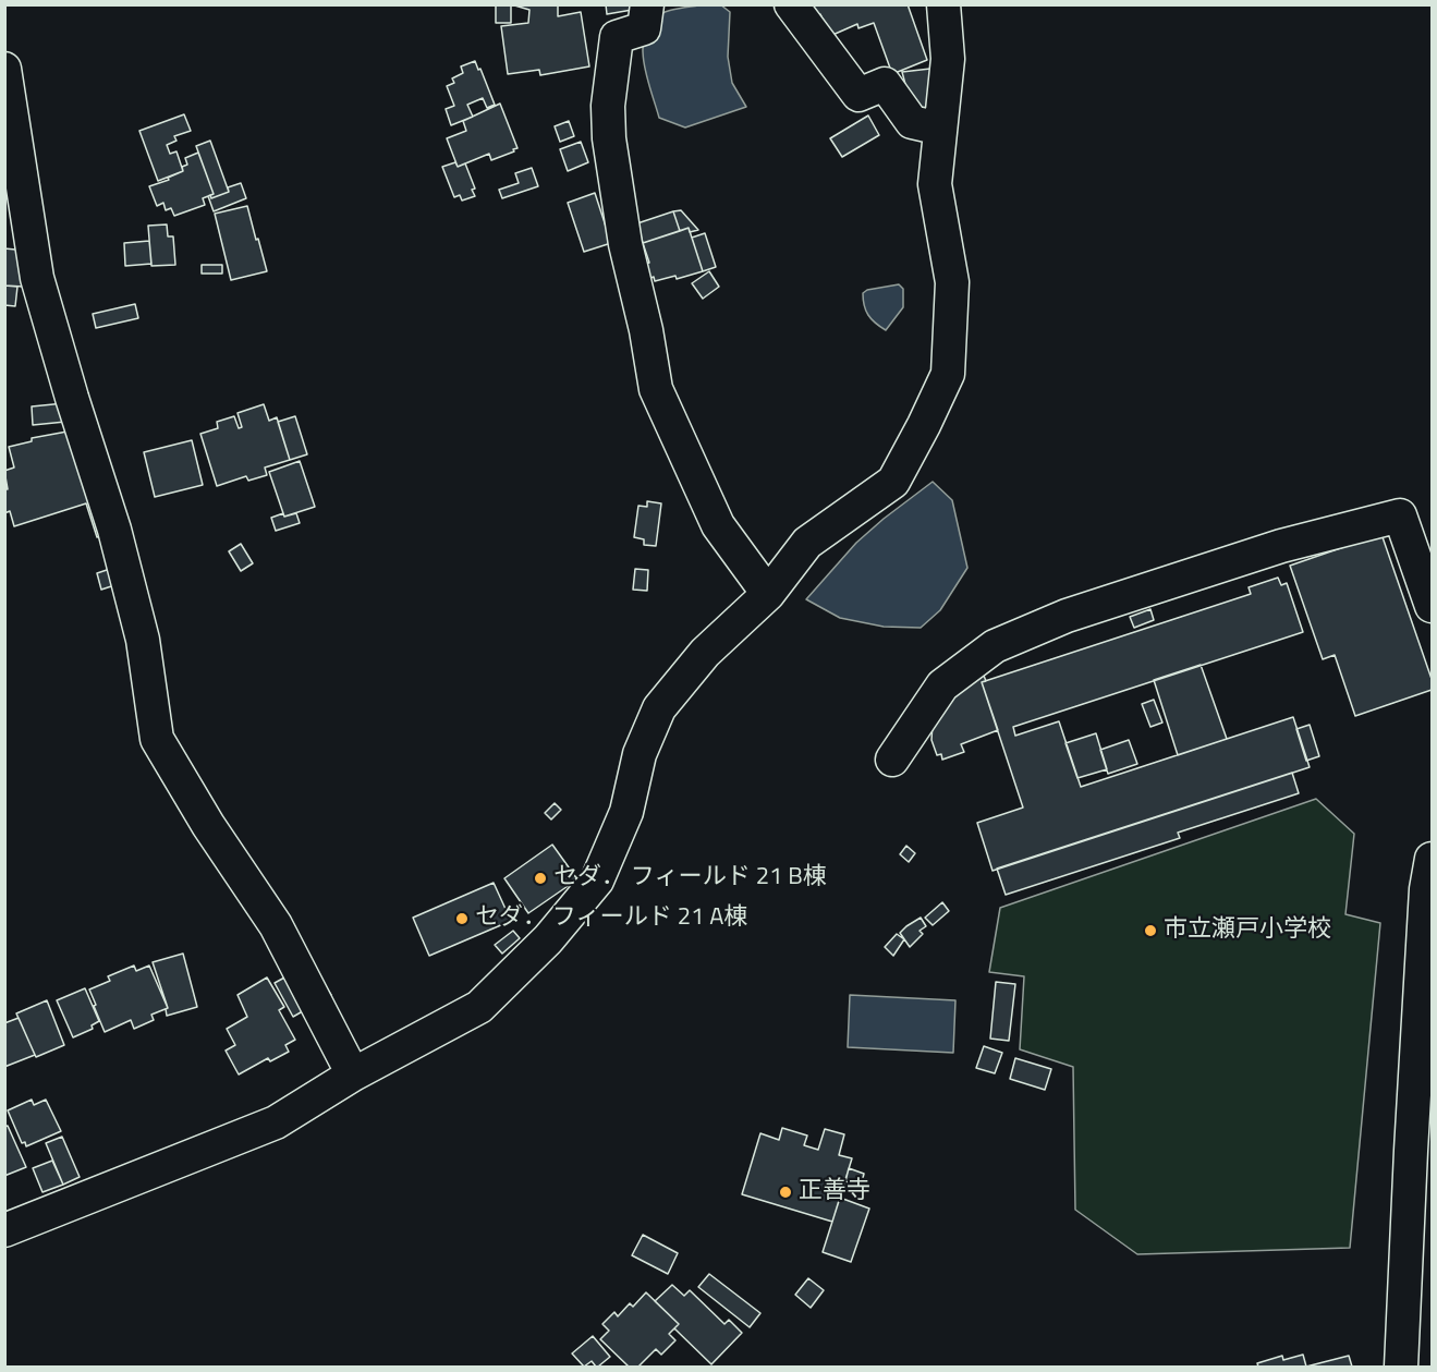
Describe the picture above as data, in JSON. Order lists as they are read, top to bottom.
{
  "places": [
    "セダ． フィールド 21 B棟",
    "セダ． フィールド 21 A棟",
    "市立瀬戸小学校",
    "正善寺"
  ]
}
